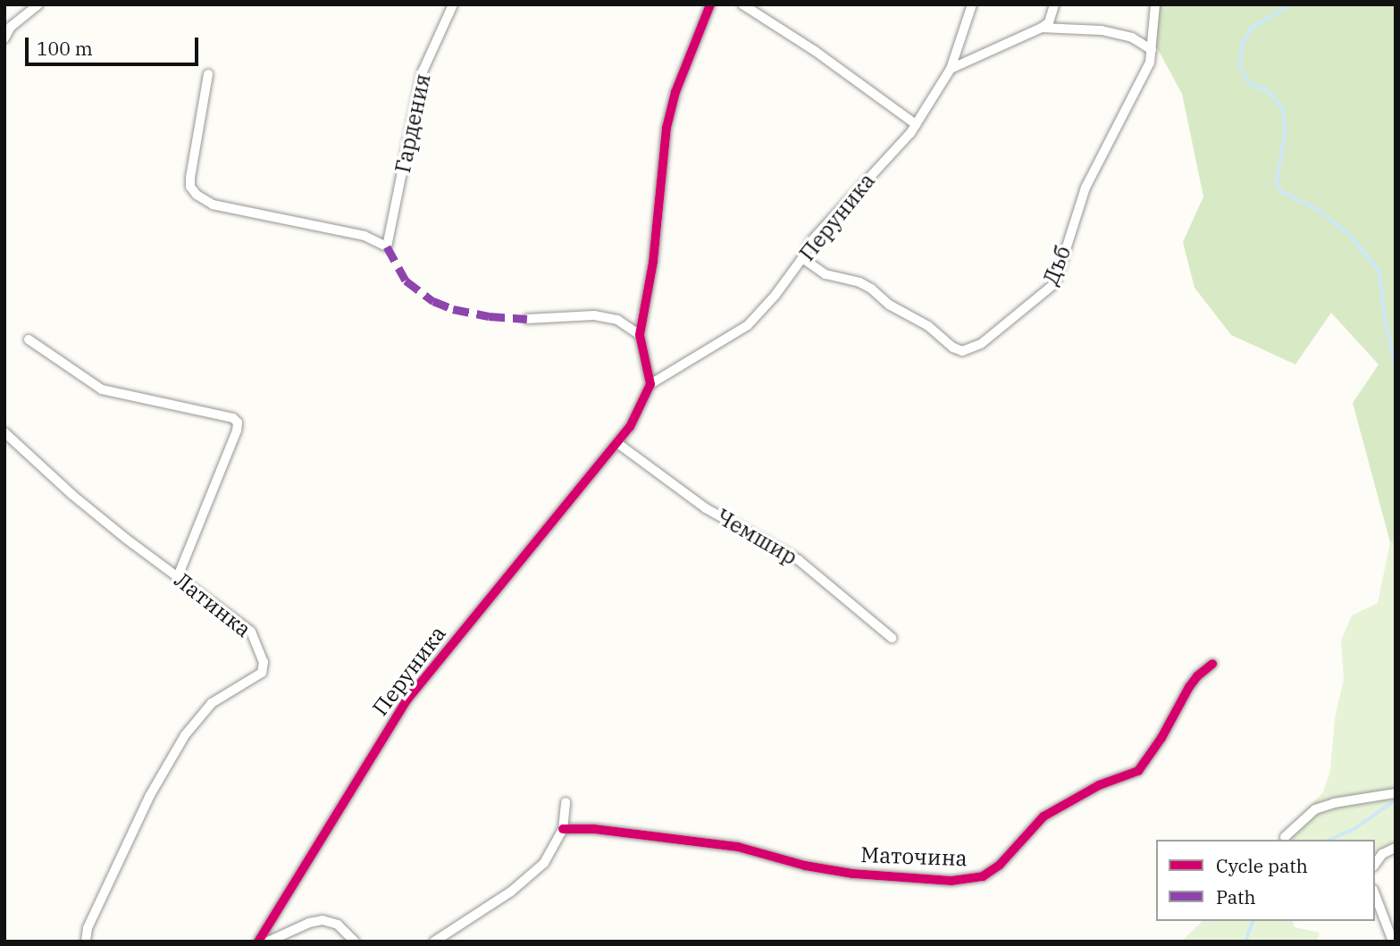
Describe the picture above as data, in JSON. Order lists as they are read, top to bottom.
{
  "streets": {
    "street": [
      "Гардения",
      "Перуника",
      "Дъб",
      "Чемшир",
      "Латинка",
      "Маточина"
    ]
  },
  "crossings": [
    ["Перуника", "Дъб"],
    ["Перуника", "Чемшир"]
  ],
  "legend": ["Cycle path", "Path"],
  "scale_bar": "100 m"
}
